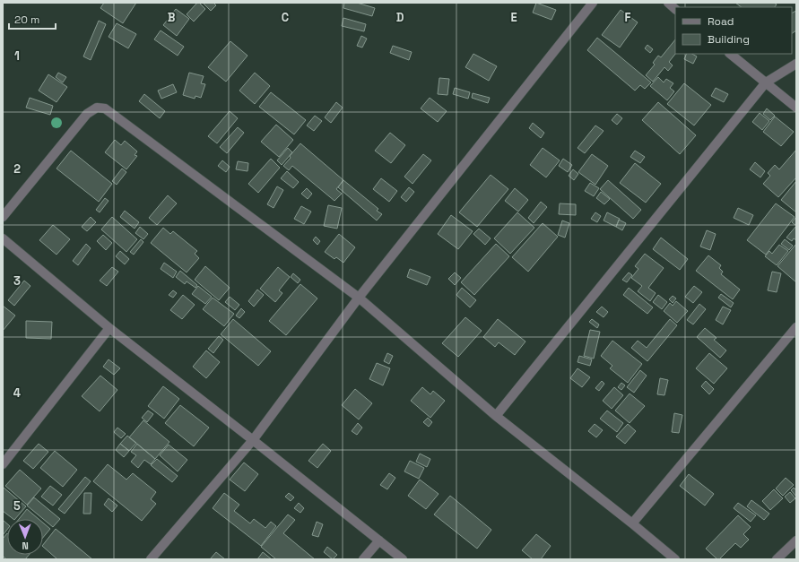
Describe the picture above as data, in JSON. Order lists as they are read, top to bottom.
{
  "legend": ["Road", "Building"],
  "scale_bar": "20 m",
  "north": "bottom",
  "grid": {
    "columns": [
      "B",
      "C",
      "D",
      "E",
      "F"
    ],
    "rows": [
      "1",
      "2",
      "3",
      "4",
      "5"
    ]
  }
}
